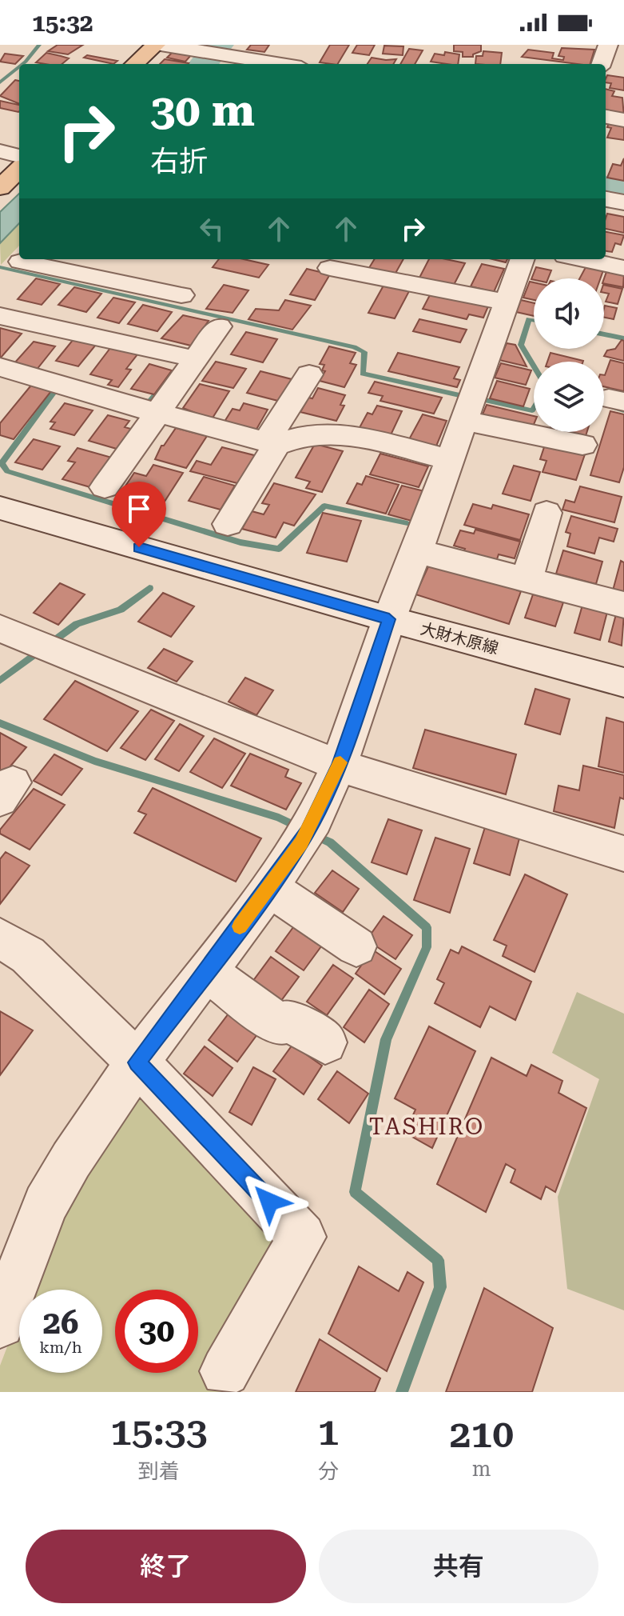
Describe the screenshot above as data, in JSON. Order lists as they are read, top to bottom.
{
  "streets": {
    "street": ["大財木原線"]
  },
  "districts": ["TASHIRO"],
  "page": {
    "status": "15:32",
    "turn": ["30 m", "右折"],
    "speed": "26 km/h",
    "limit": "30",
    "eta": [
      "15:33",
      "到着",
      "1",
      "分",
      "210",
      "m"
    ],
    "buttons": ["終了", "共有"]
  }
}
